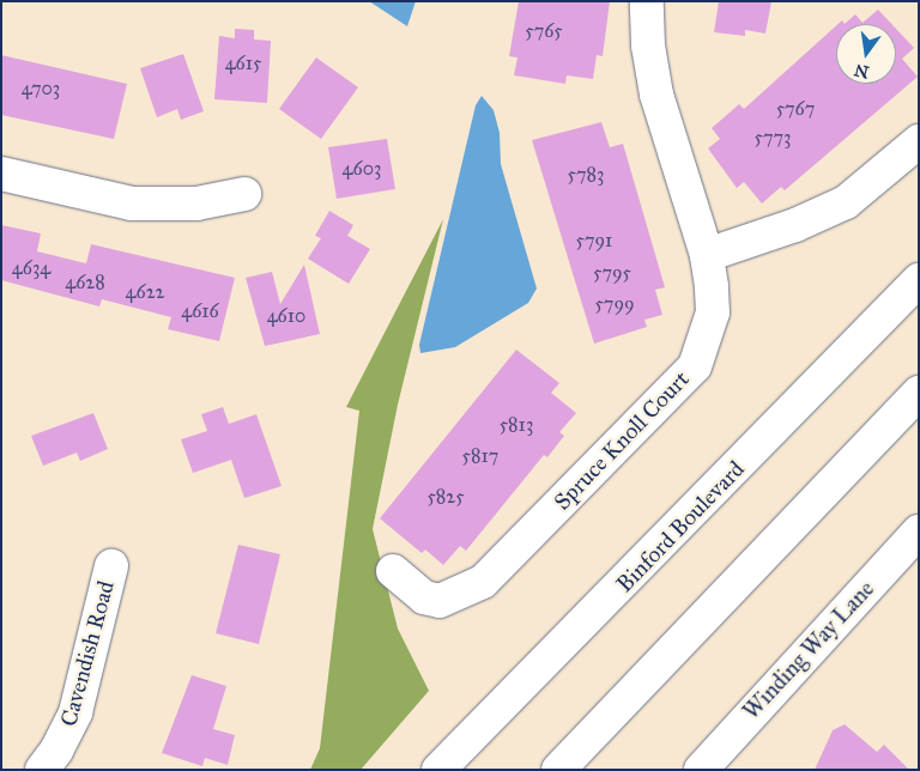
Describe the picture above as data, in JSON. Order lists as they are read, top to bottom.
{
  "streets": {
    "street": [
      "Spruce Knoll Court",
      "Binford Boulevard",
      "Winding Way Lane",
      "Cavendish Road"
    ]
  },
  "house_numbers": [
    "5765",
    "4615",
    "4703",
    "5767",
    "5773",
    "4603",
    "5783",
    "5791",
    "4634",
    "5795",
    "4628",
    "4622",
    "5799",
    "4616",
    "4610",
    "5813",
    "5817",
    "5825"
  ],
  "north": "bottom"
}
